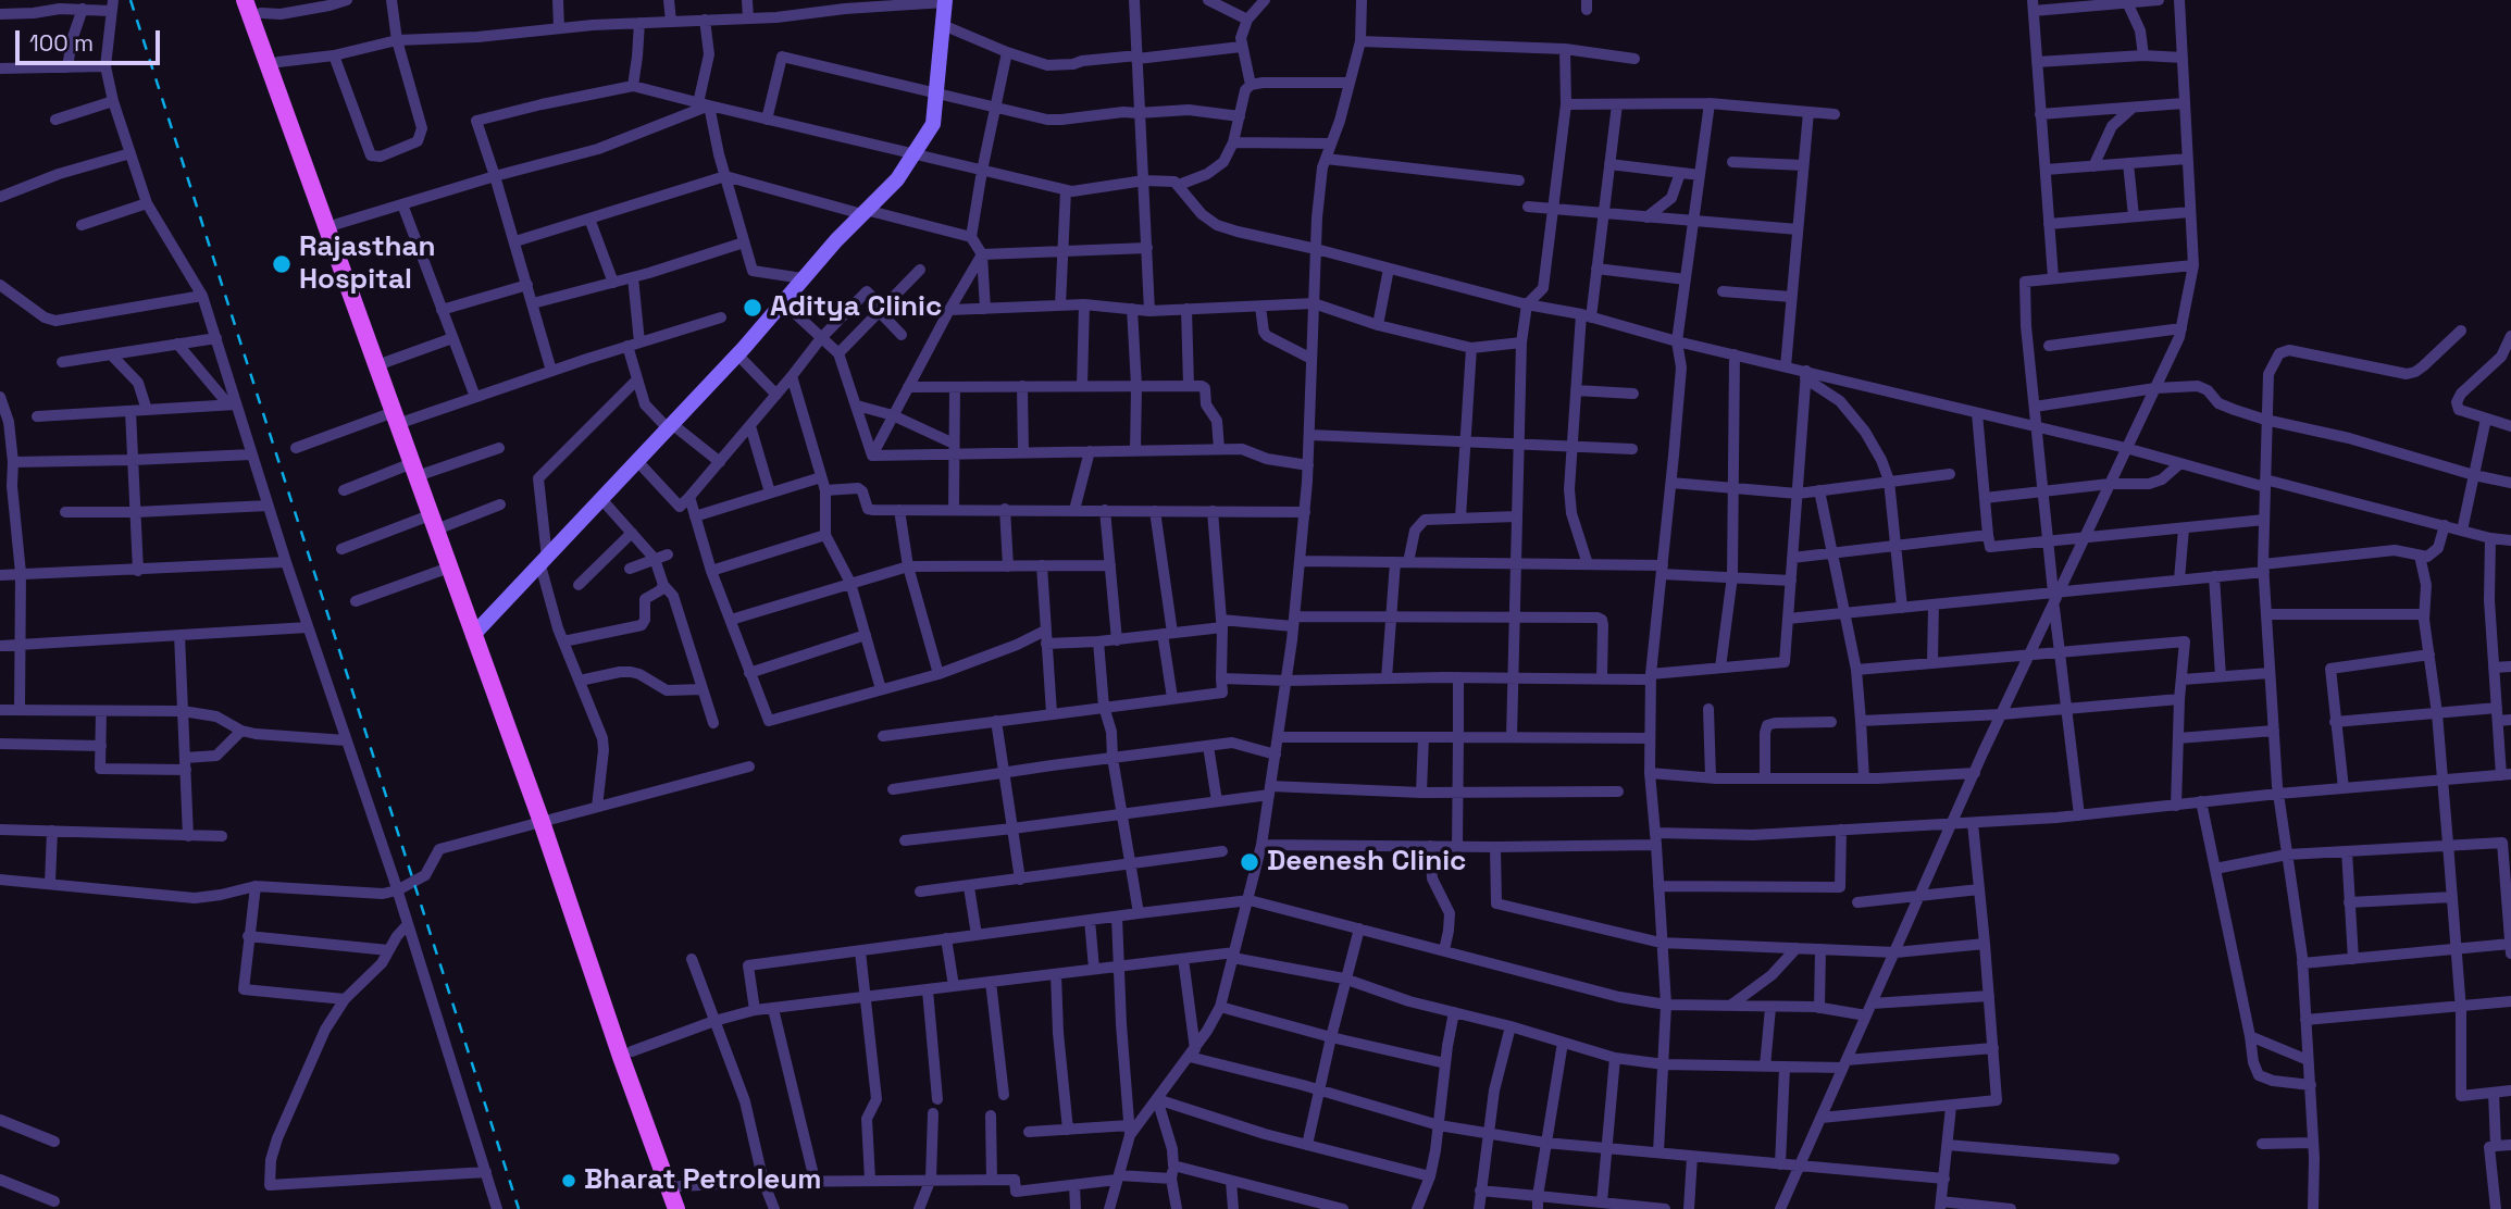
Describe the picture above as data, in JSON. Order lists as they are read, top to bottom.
{
  "places": [
    "Rajasthan Hospital",
    "Aditya Clinic",
    "Deenesh Clinic",
    "Bharat Petroleum"
  ],
  "scale_bar": "100 m"
}
